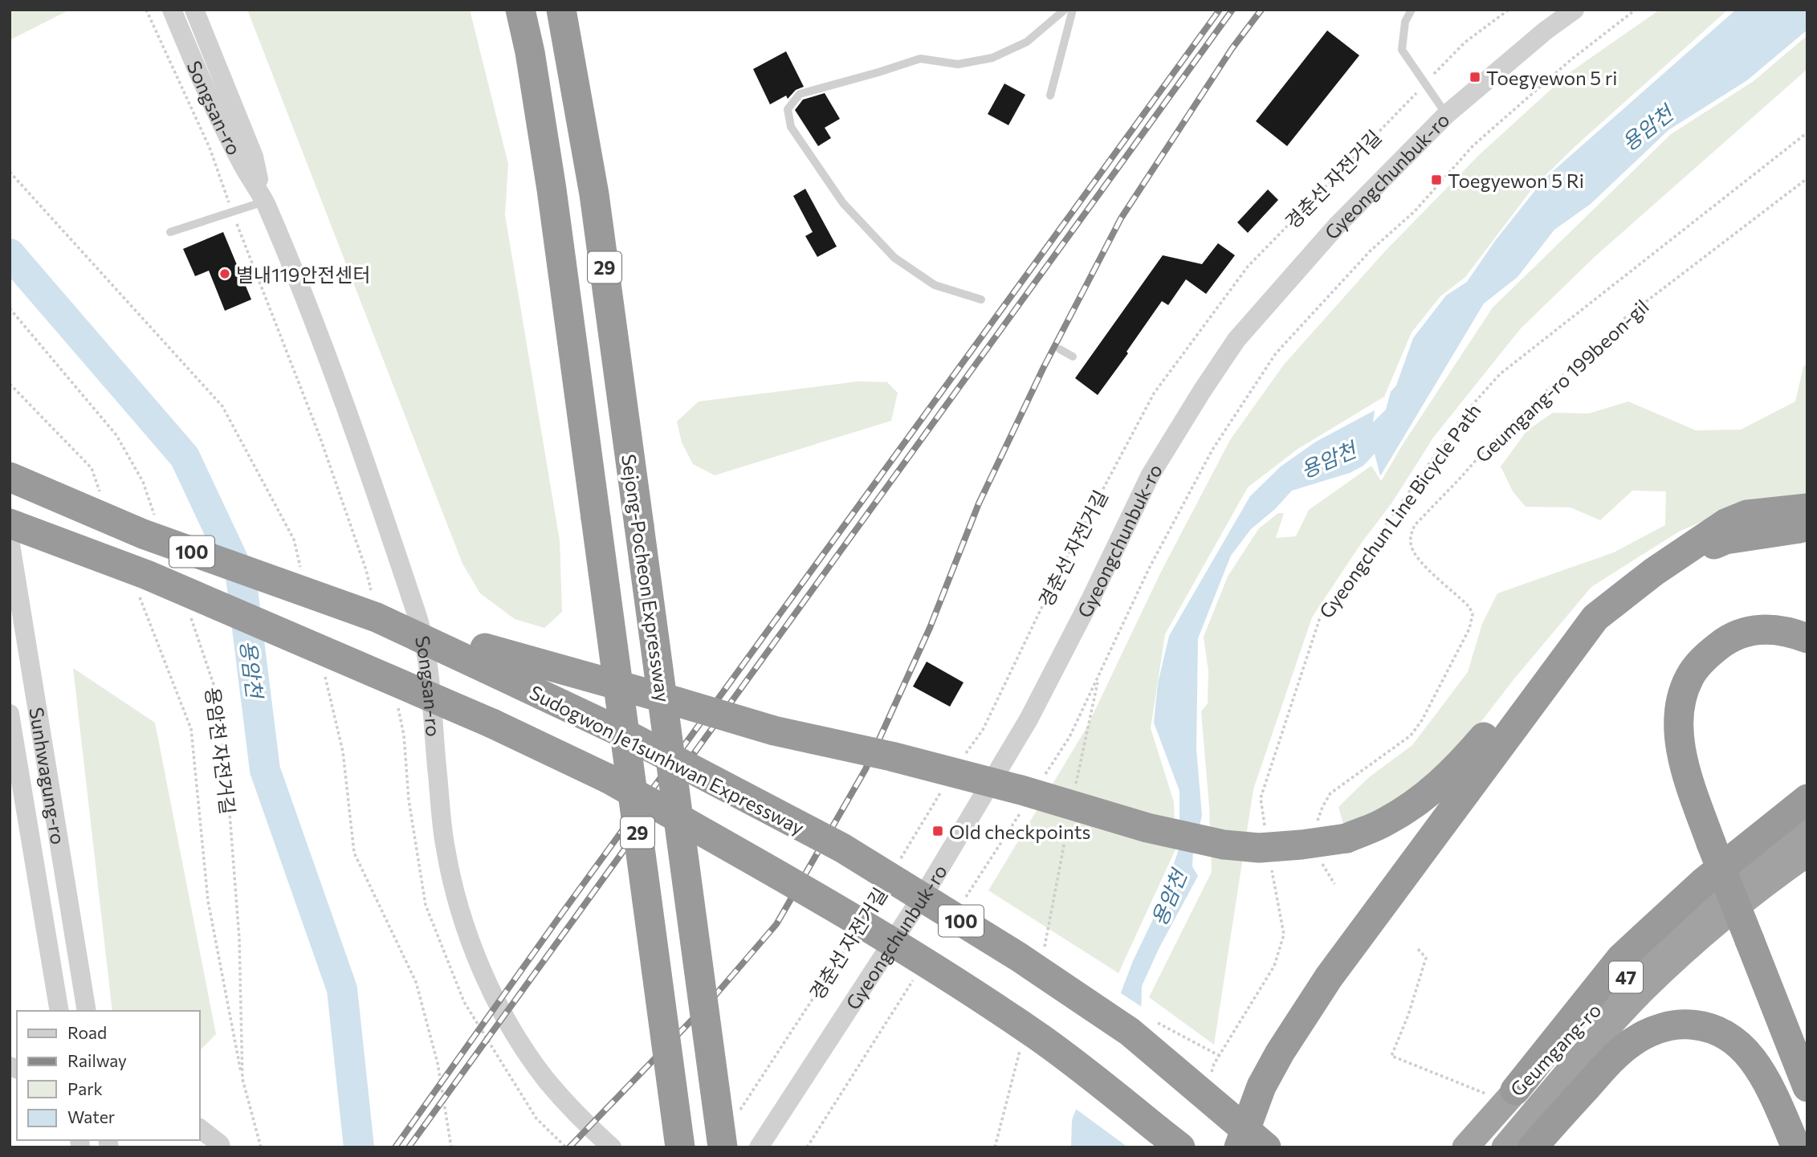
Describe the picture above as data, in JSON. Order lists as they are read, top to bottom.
{
  "streets": {
    "highway": [
      "29",
      "100",
      "Sejong-Pocheon Expressway",
      "Sudogwon Je1sunhwan Expressway",
      "47",
      "Geumgang-ro"
    ],
    "street": ["Songsan-ro", "Gyeongchunbuk-ro", "Sunhwagung-ro"],
    "path": [
      "경춘선 자전거길",
      "Geumgang-ro 199beon-gil",
      "Gyeongchun Line Bicycle Path",
      "용암천 자전거길"
    ]
  },
  "water": ["용암천"],
  "places": {
    "transit": ["Toegyewon 5 ri", "Toegyewon 5 Ri", "Old checkpoints"],
    "other": ["별내119안전센터"]
  },
  "legend": [
    "Road",
    "Railway",
    "Park",
    "Water"
  ]
}
